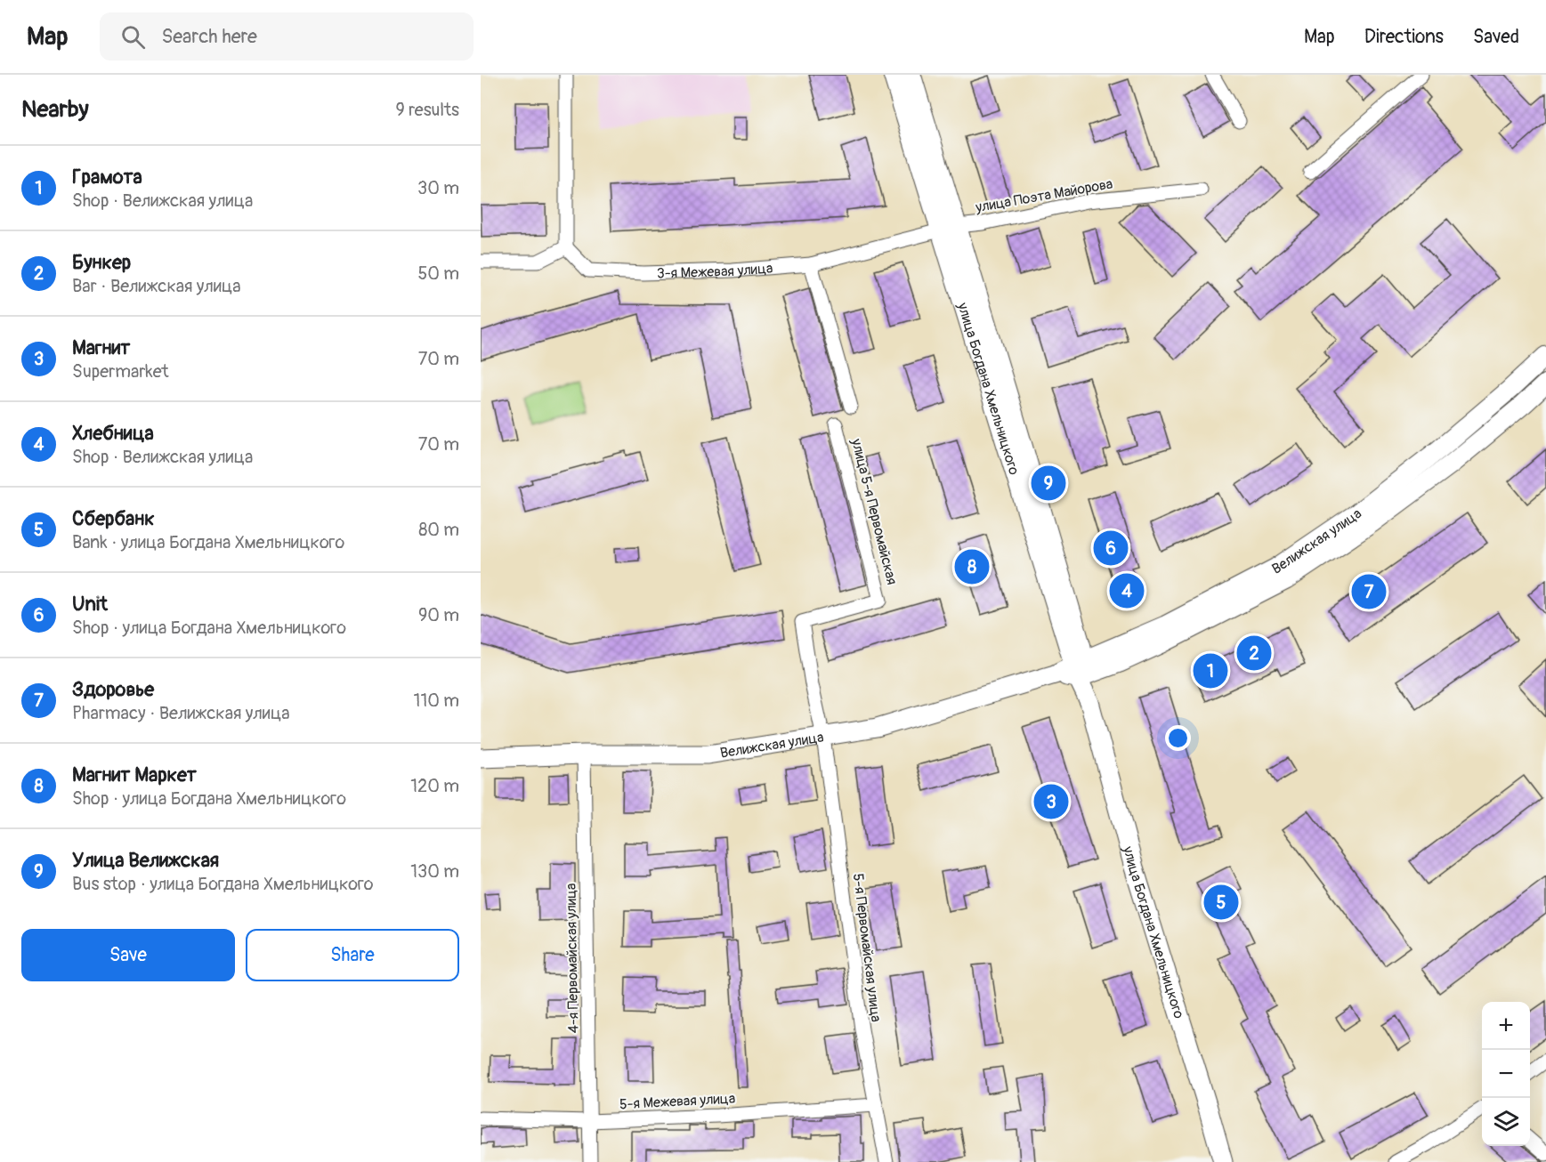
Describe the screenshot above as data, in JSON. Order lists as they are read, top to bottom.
{
  "streets": {
    "main road": ["улица Богдана Хмельницкого", "Велижская улица"],
    "street": [
      "улица Поэта Майорова",
      "3-я Межевая улица",
      "улица 5-я Первомайская",
      "5-я Первомайская улица",
      "4-я Первомайская улица",
      "5-я Межевая улица"
    ]
  },
  "crossings": [
    ["улица Поэта Майорова", "3-я Межевая улица"],
    ["улица Поэта Майорова", "улица Богдана Хмельницкого"],
    ["3-я Межевая улица", "улица Богдана Хмельницкого"],
    ["улица Богдана Хмельницкого", "Велижская улица"],
    ["улица 5-я Первомайская", "Велижская улица"],
    ["улица 5-я Первомайская", "5-я Первомайская улица"],
    ["Велижская улица", "5-я Первомайская улица"],
    ["Велижская улица", "4-я Первомайская улица"],
    ["5-я Первомайская улица", "5-я Межевая улица"],
    ["4-я Первомайская улица", "5-я Межевая улица"]
  ],
  "page": {
    "header": "Map",
    "search": "Search here",
    "nav": ["Map", "Directions", "Saved"],
    "heading": ["Nearby", "9 results"],
    "list": [
      {
        "mark": "1",
        "name": "Грамота",
        "note": "Shop · Велижская улица",
        "value": "30 m"
      },
      {
        "mark": "2",
        "name": "Бункер",
        "note": "Bar · Велижская улица",
        "value": "50 m"
      },
      {
        "mark": "3",
        "name": "Магнит",
        "note": "Supermarket",
        "value": "70 m"
      },
      {
        "mark": "4",
        "name": "Хлебница",
        "note": "Shop · Велижская улица",
        "value": "70 m"
      },
      {
        "mark": "5",
        "name": "Сбербанк",
        "note": "Bank · улица Богдана Хмельницкого",
        "value": "80 m"
      },
      {
        "mark": "6",
        "name": "Unit",
        "note": "Shop · улица Богдана Хмельницкого",
        "value": "90 m"
      },
      {
        "mark": "7",
        "name": "Здоровье",
        "note": "Pharmacy · Велижская улица",
        "value": "110 m"
      },
      {
        "mark": "8",
        "name": "Магнит Маркет",
        "note": "Shop · улица Богдана Хмельницкого",
        "value": "120 m"
      },
      {
        "mark": "9",
        "name": "Улица Велижская",
        "note": "Bus stop · улица Богдана Хмельницкого",
        "value": "130 m"
      }
    ],
    "pins": [
      "9",
      "6",
      "8",
      "4",
      "7",
      "2",
      "1",
      "3",
      "5"
    ],
    "buttons": ["Save", "Share"],
    "map_buttons": ["+", "−"]
  }
}
